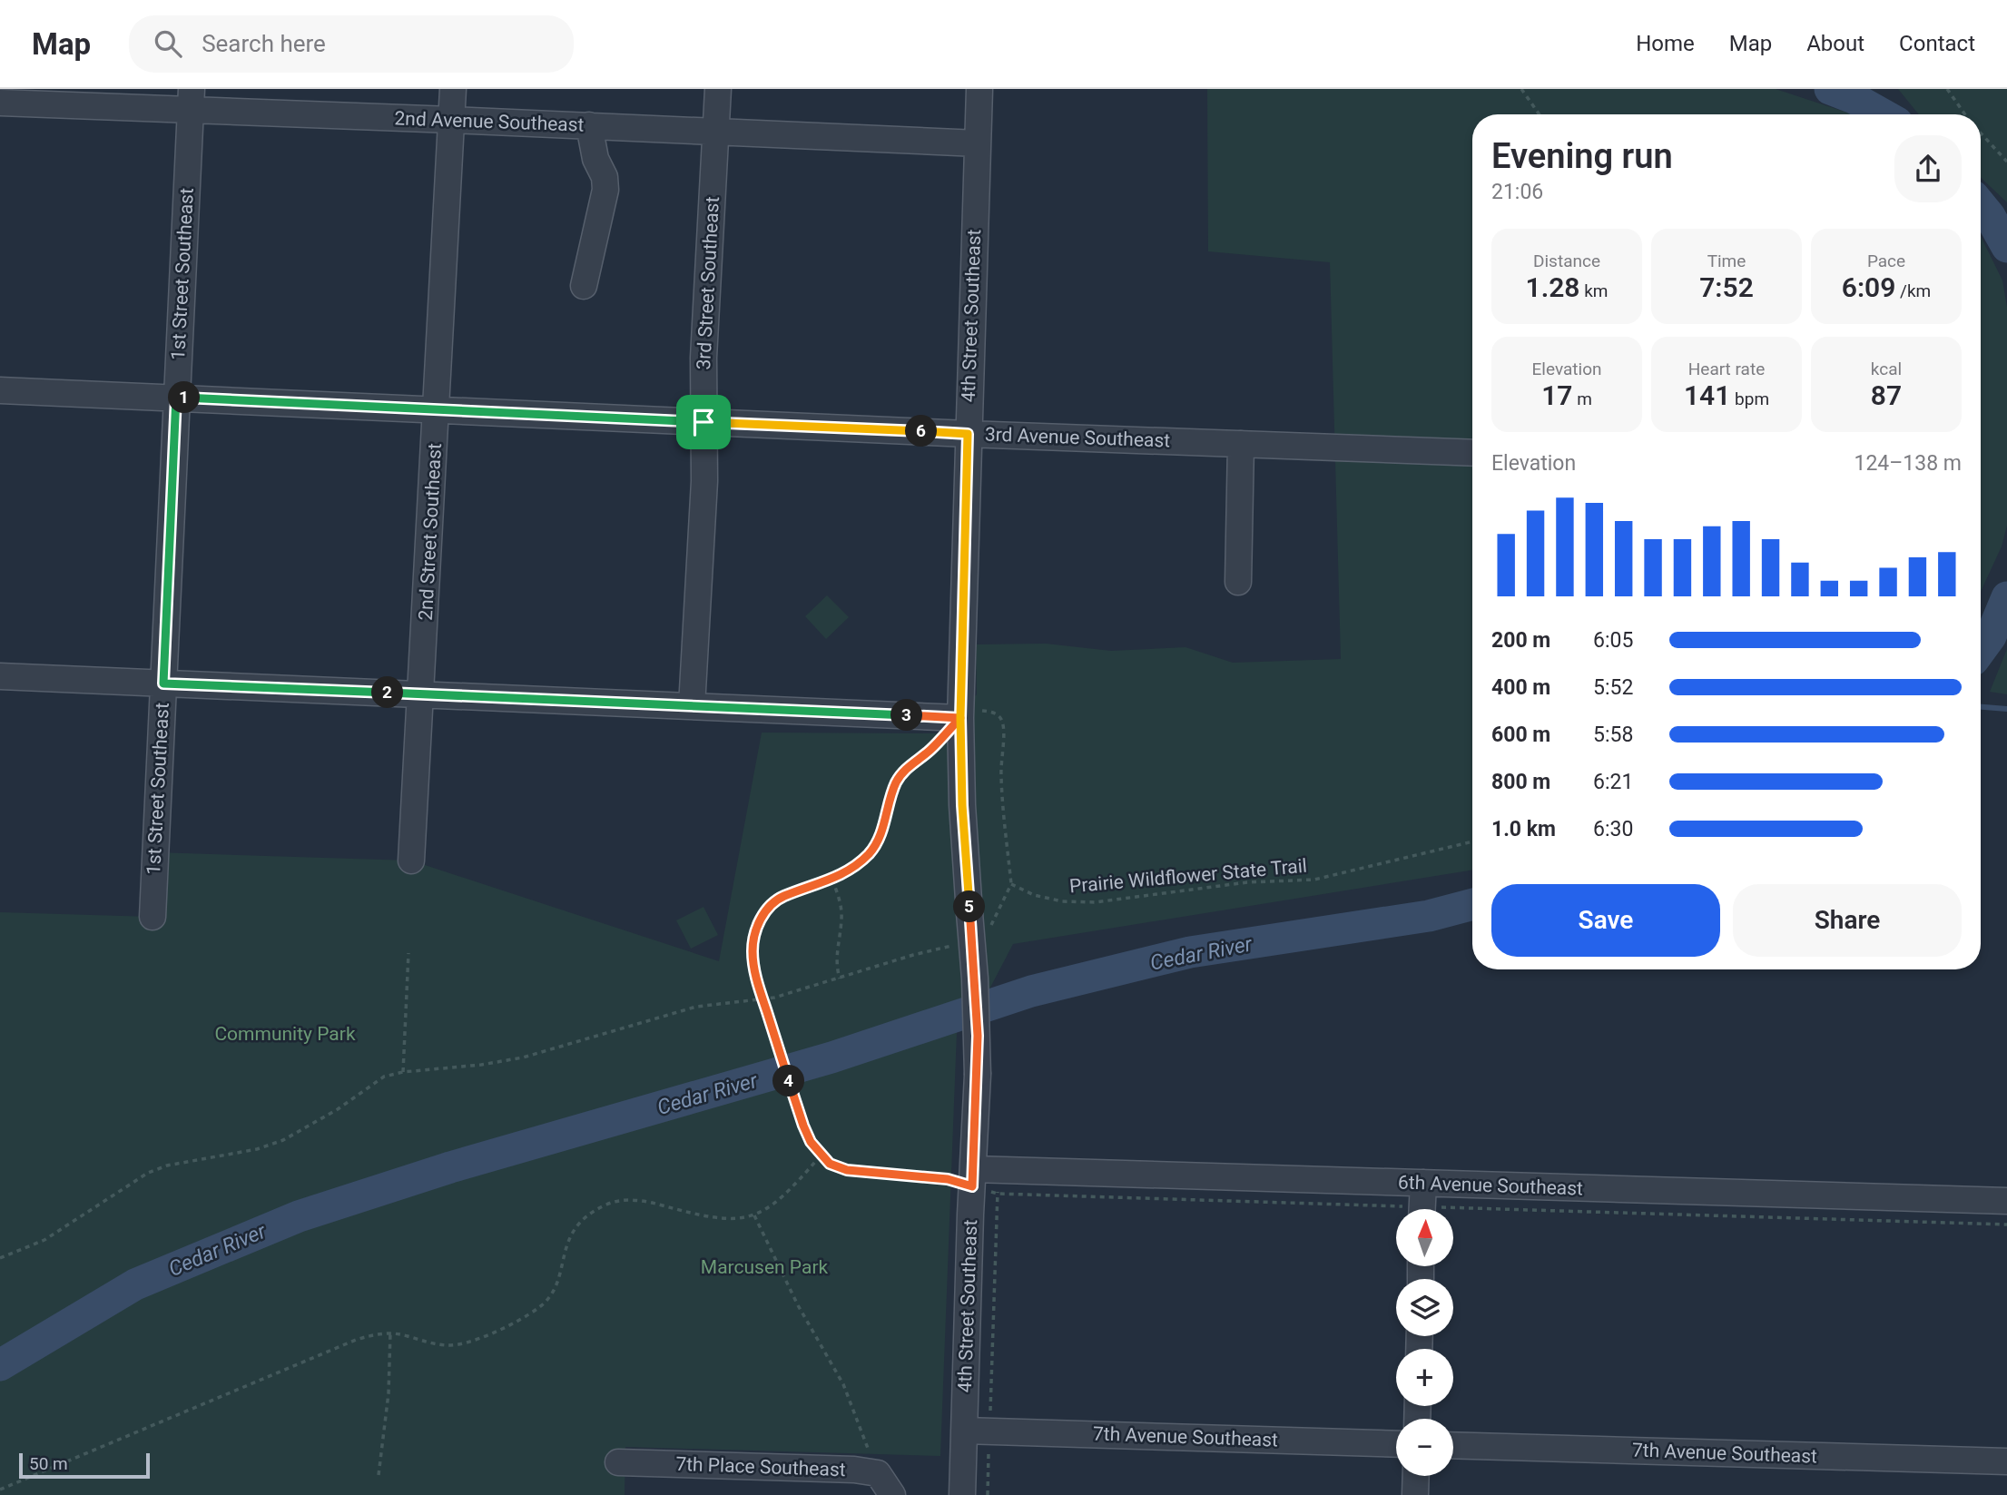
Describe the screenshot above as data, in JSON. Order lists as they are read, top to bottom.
{
  "streets": {
    "street": [
      "2nd Avenue Southeast",
      "1st Street Southeast",
      "3rd Street Southeast",
      "4th Street Southeast",
      "3rd Avenue Southeast",
      "2nd Street Southeast",
      "6th Avenue Southeast",
      "7th Avenue Southeast",
      "7th Place Southeast"
    ],
    "path": ["Prairie Wildflower State Trail"]
  },
  "crossings": [
    ["2nd Avenue Southeast", "1st Street Southeast"],
    ["2nd Avenue Southeast", "3rd Street Southeast"],
    ["2nd Avenue Southeast", "4th Street Southeast"],
    ["2nd Avenue Southeast", "2nd Street Southeast"],
    ["1st Street Southeast", "3rd Avenue Southeast"],
    ["3rd Street Southeast", "3rd Avenue Southeast"],
    ["4th Street Southeast", "3rd Avenue Southeast"],
    ["4th Street Southeast", "6th Avenue Southeast"],
    ["4th Street Southeast", "7th Avenue Southeast"],
    ["3rd Avenue Southeast", "2nd Street Southeast"]
  ],
  "water": ["Cedar River"],
  "parks": ["Community Park", "Marcusen Park"],
  "scale_bar": "50 m",
  "north": "top",
  "page": {
    "header": "Map",
    "search": "Search here",
    "nav": [
      "Home",
      "Map",
      "About",
      "Contact"
    ],
    "heading": ["Evening run", "21:06"],
    "stats": [
      ["Distance", "1.28 km"],
      ["Time", "7:52"],
      ["Pace", "6:09 /km"],
      ["Elevation", "17 m"],
      ["Heart rate", "141 bpm"],
      ["kcal", "87"]
    ],
    "pins": [
      "1",
      "6",
      "2",
      "3",
      "5",
      "4"
    ],
    "chart": ["Elevation", "124–138 m"],
    "list": [
      {
        "name": "200 m",
        "note": "6:05"
      },
      {
        "name": "400 m",
        "note": "5:52"
      },
      {
        "name": "600 m",
        "note": "5:58"
      },
      {
        "name": "800 m",
        "note": "6:21"
      },
      {
        "name": "1.0 km",
        "note": "6:30"
      }
    ],
    "buttons": ["Save", "Share"],
    "map_buttons": ["+", "−"],
    "scale": "50 m"
  }
}
